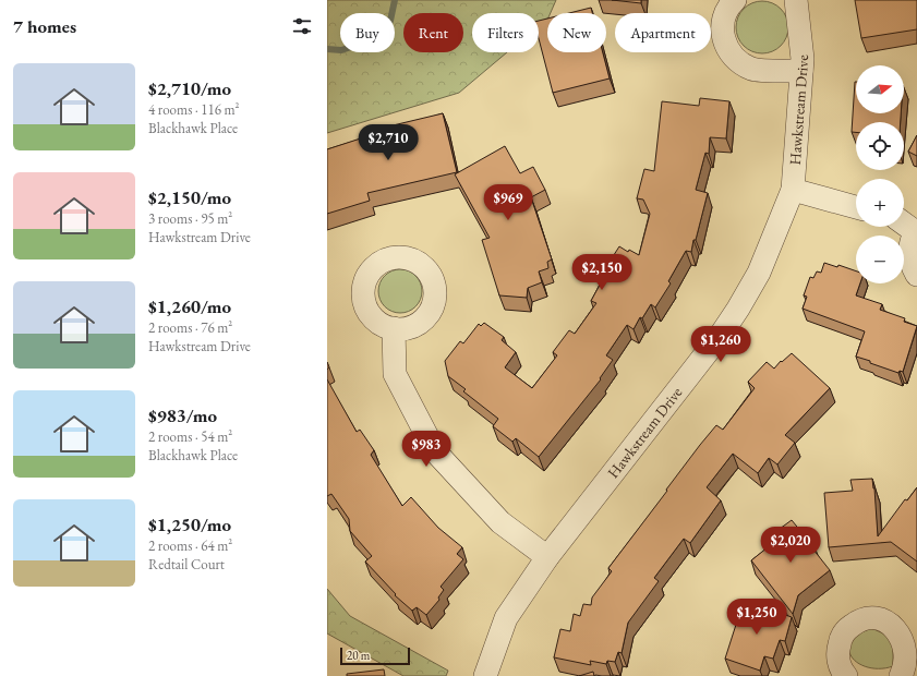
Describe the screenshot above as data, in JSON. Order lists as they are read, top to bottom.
{
  "streets": {
    "street": ["Hawkstream Drive"]
  },
  "scale_bar": "20 m",
  "north": "right",
  "page": {
    "heading": "7 homes",
    "chip": [
      "Buy",
      "Rent",
      "Filters",
      "New",
      "Apartment"
    ],
    "list": [
      {
        "name": "$2,710/mo",
        "note": "4 rooms · 116 m² · Blackhawk Place"
      },
      {
        "name": "$2,150/mo",
        "note": "3 rooms · 95 m² · Hawkstream Drive"
      },
      {
        "name": "$1,260/mo",
        "note": "2 rooms · 76 m² · Hawkstream Drive"
      },
      {
        "name": "$983/mo",
        "note": "2 rooms · 54 m² · Blackhawk Place"
      },
      {
        "name": "$1,250/mo",
        "note": "2 rooms · 64 m² · Redtail Court"
      }
    ],
    "map_buttons": ["+", "−"],
    "price": [
      "$2,710",
      "$969",
      "$2,150",
      "$1,260",
      "$983",
      "$2,020",
      "$1,250"
    ],
    "scale": "20 m"
  }
}
